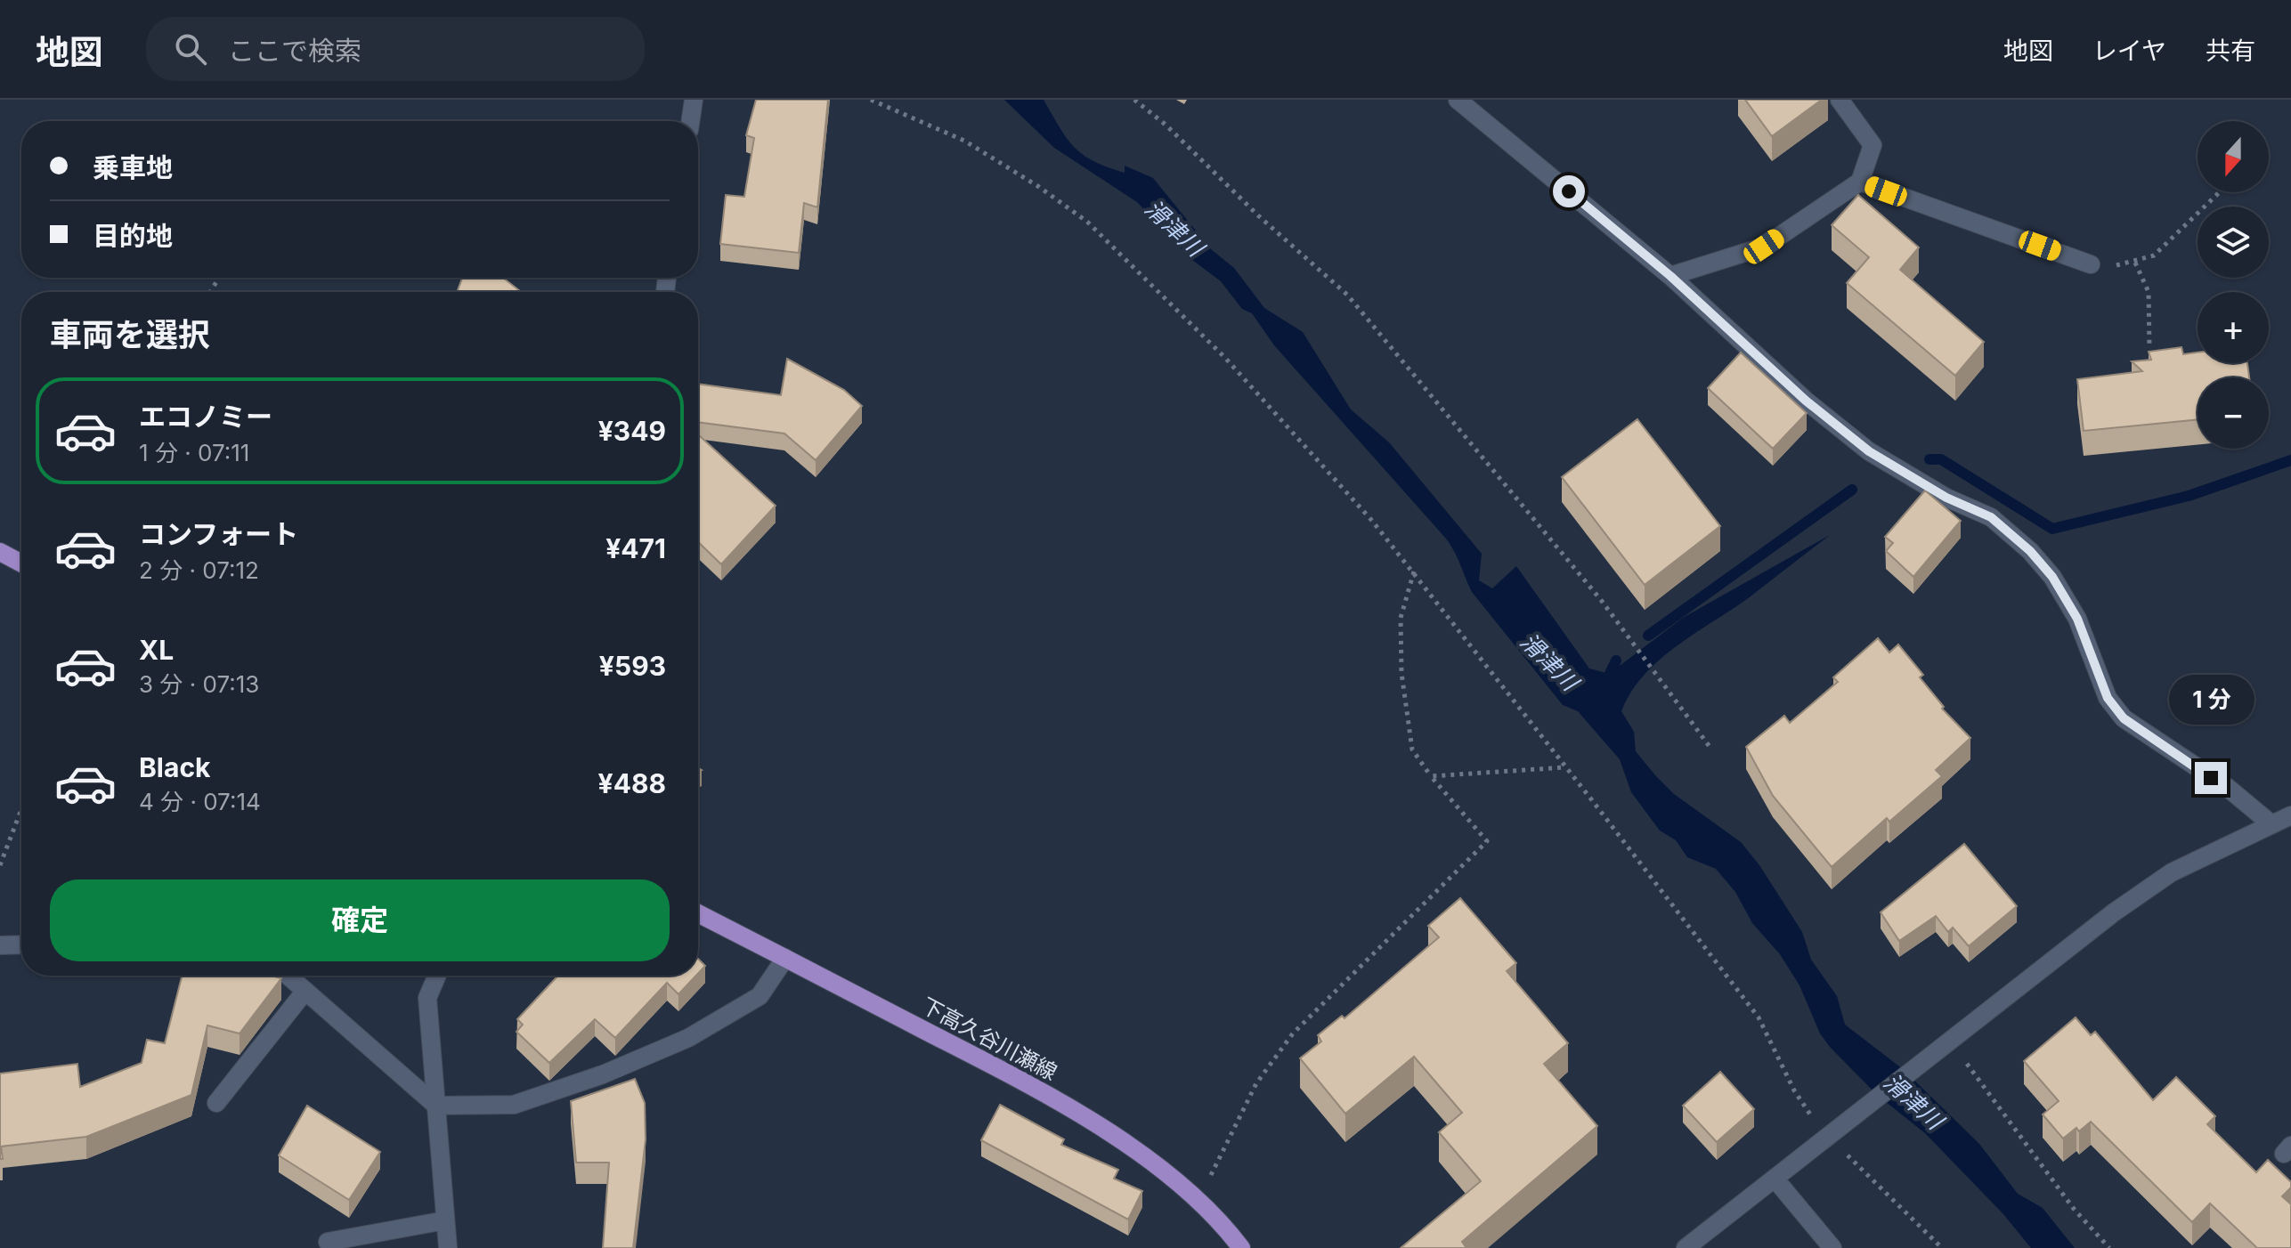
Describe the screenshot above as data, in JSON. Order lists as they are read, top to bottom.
{
  "streets": {
    "main road": ["下高久谷川瀬線"]
  },
  "water": ["滑津川"],
  "north": "bottom",
  "page": {
    "header": "地図",
    "search": "ここで検索",
    "nav": ["地図", "レイヤ", "共有"],
    "map_buttons": ["+", "−"],
    "banner": ["乗車地", "目的地"],
    "heading": "車両を選択",
    "list": [
      {
        "name": "エコノミー",
        "note": "1 分 · 07:11",
        "value": "¥349"
      },
      {
        "name": "コンフォート",
        "note": "2 分 · 07:12",
        "value": "¥471"
      },
      {
        "name": "XL",
        "note": "3 分 · 07:13",
        "value": "¥593"
      },
      {
        "name": "Black",
        "note": "4 分 · 07:14",
        "value": "¥488"
      }
    ],
    "bubble": "1 分",
    "buttons": "確定"
  }
}
